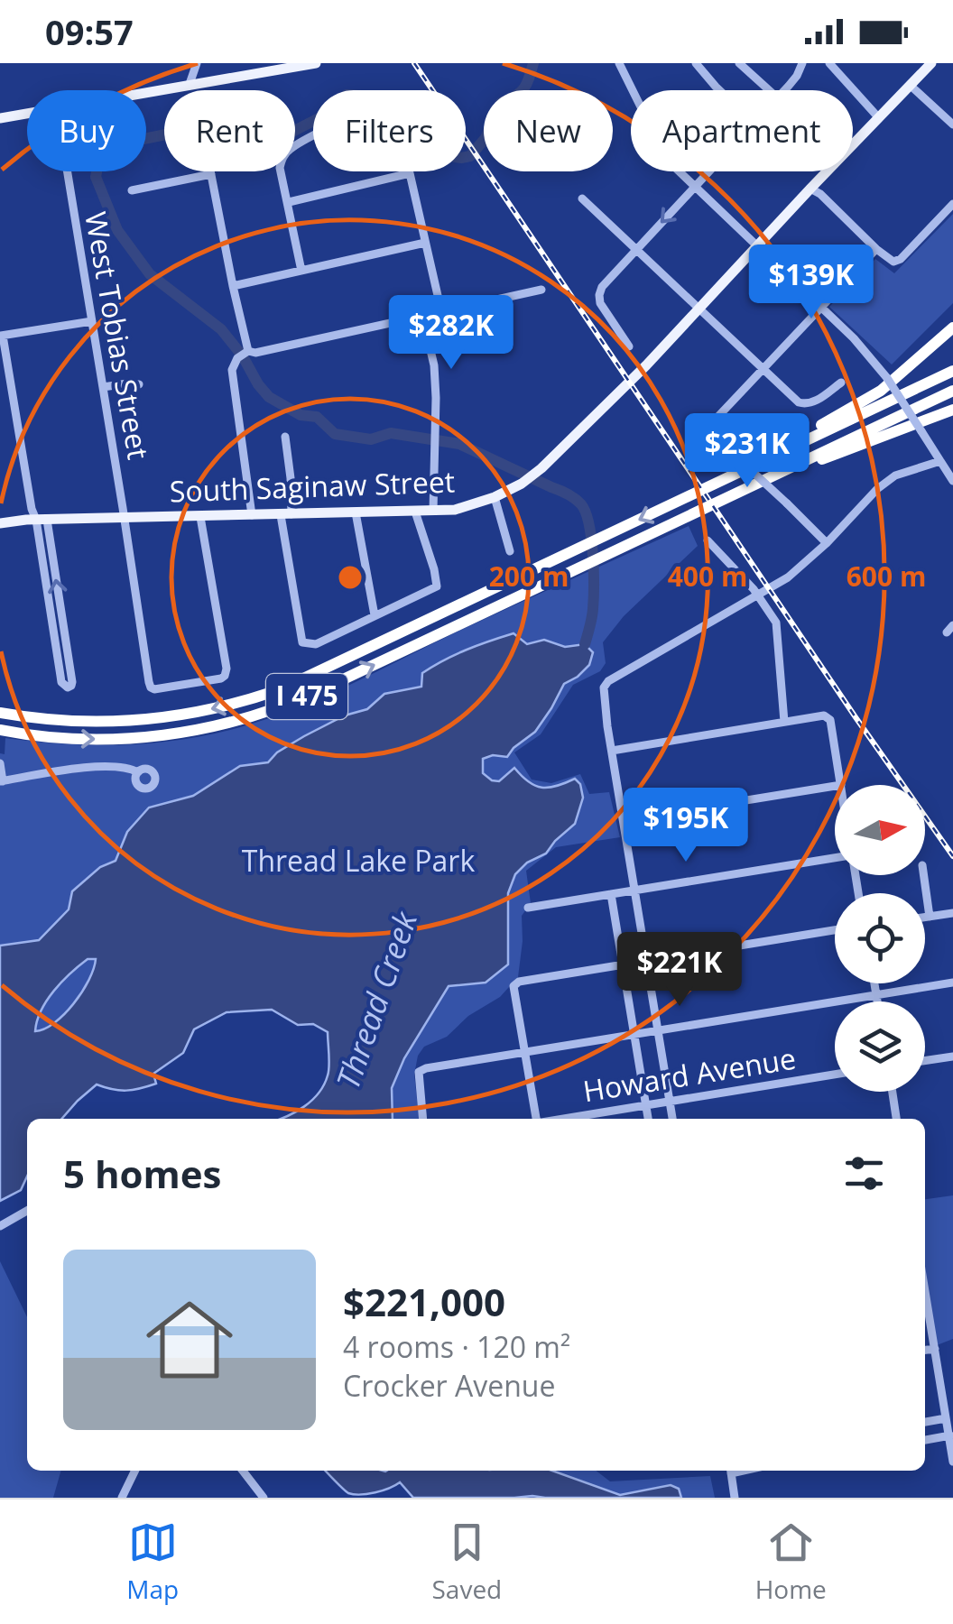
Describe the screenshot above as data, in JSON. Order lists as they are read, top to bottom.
{
  "streets": {
    "highway": ["I 475"],
    "main road": ["South Saginaw Street"],
    "street": ["West Tobias Street", "Howard Avenue"]
  },
  "crossings": [
    ["West Tobias Street", "South Saginaw Street"]
  ],
  "water": ["Thread Creek"],
  "parks": ["Thread Lake Park"],
  "north": "right",
  "page": {
    "status": "09:57",
    "chip": [
      "Buy",
      "Rent",
      "Filters",
      "New",
      "Apartment"
    ],
    "price": [
      "$139K",
      "$282K",
      "$231K",
      "$195K",
      "$221K"
    ],
    "heading": "5 homes",
    "list": [
      {
        "name": "$221,000",
        "note": "4 rooms · 120 m² · Crocker Avenue"
      }
    ],
    "tabs": ["Map", "Saved", "Home"]
  },
  "rings": ["200 m", "400 m", "600 m"]
}
